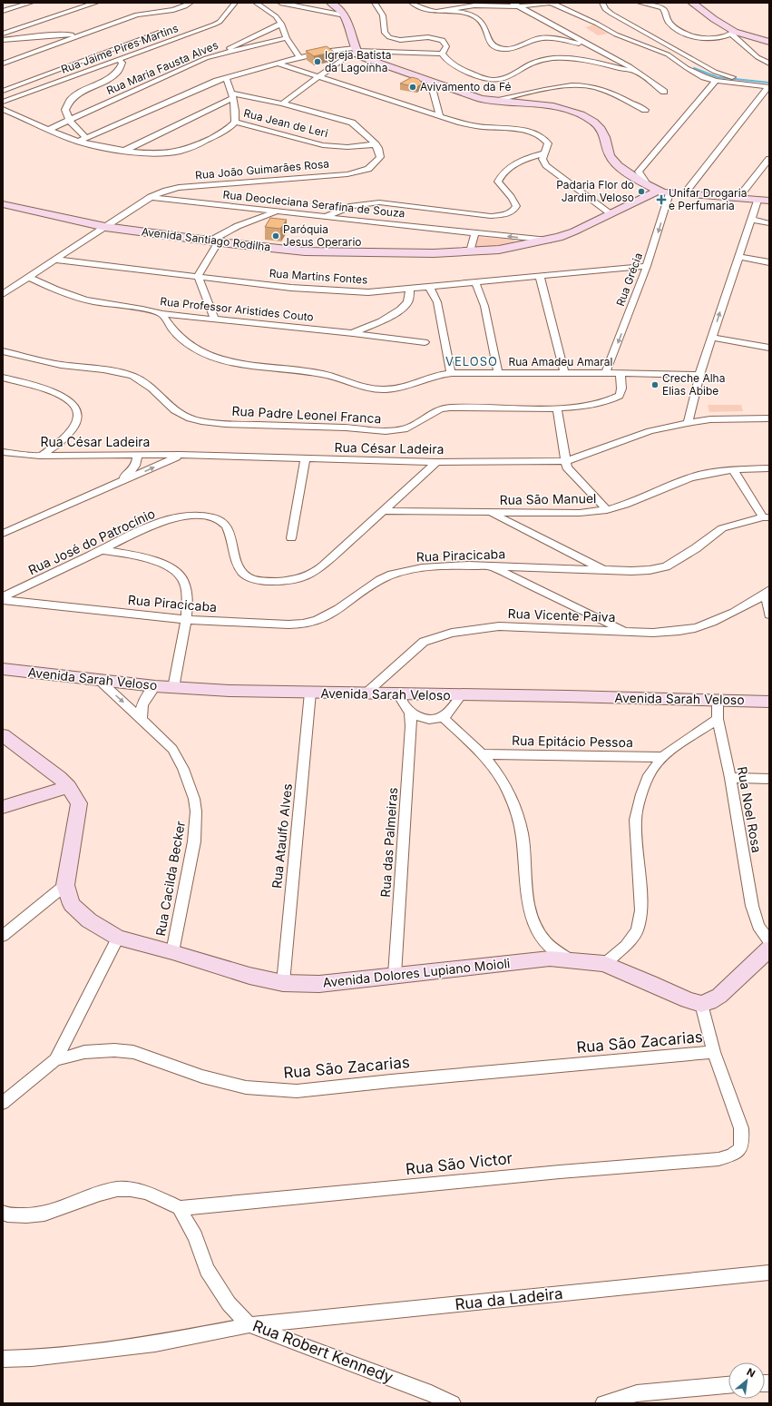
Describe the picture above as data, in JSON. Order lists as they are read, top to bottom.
{
  "streets": {
    "main road": ["Avenida Santiago Rodilha", "Avenida Sarah Veloso", "Avenida Dolores Lupiano Moioli"],
    "street": [
      "Rua Jaime Pires Martins",
      "Rua Maria Fausta Alves",
      "Rua Jean de Leri",
      "Rua João Guimarães Rosa",
      "Rua Deocleciana Serafina de Souza",
      "Rua Martins Fontes",
      "Rua Grécia",
      "Rua Professor Aristides Couto",
      "Rua Amadeu Amaral",
      "Rua Padre Leonel Franca",
      "Rua César Ladeira",
      "Rua São Manuel",
      "Rua José do Patrocínio",
      "Rua Piracicaba",
      "Rua Vicente Paiva",
      "Rua Epitácio Pessoa",
      "Rua Noel Rosa",
      "Rua Ataulfo Alves",
      "Rua das Palmeiras",
      "Rua Cacilda Becker",
      "Rua São Zacarias",
      "Rua São Victor",
      "Rua da Ladeira",
      "Rua Robert Kennedy"
    ]
  },
  "crossings": [
    ["Rua Jean de Leri", "Rua João Guimarães Rosa"],
    ["Rua João Guimarães Rosa", "Rua Deocleciana Serafina de Souza"],
    ["Rua João Guimarães Rosa", "Avenida Santiago Rodilha"],
    ["Rua João Guimarães Rosa", "Rua Martins Fontes"],
    ["Rua João Guimarães Rosa", "Rua Professor Aristides Couto"],
    ["Rua Deocleciana Serafina de Souza", "Avenida Santiago Rodilha"],
    ["Rua Martins Fontes", "Rua Grécia"],
    ["Rua Grécia", "Rua Amadeu Amaral"],
    ["Rua Professor Aristides Couto", "Rua Amadeu Amaral"],
    ["Rua Amadeu Amaral", "Rua Padre Leonel Franca"],
    ["Rua César Ladeira", "Rua José do Patrocínio"],
    ["Rua São Manuel", "Rua José do Patrocínio"],
    ["Rua José do Patrocínio", "Rua Piracicaba"],
    ["Rua Vicente Paiva", "Avenida Sarah Veloso"],
    ["Avenida Sarah Veloso", "Rua Noel Rosa"],
    ["Avenida Sarah Veloso", "Rua Ataulfo Alves"],
    ["Avenida Sarah Veloso", "Rua Cacilda Becker"],
    ["Rua Ataulfo Alves", "Avenida Dolores Lupiano Moioli"],
    ["Rua das Palmeiras", "Avenida Dolores Lupiano Moioli"],
    ["Rua Cacilda Becker", "Avenida Dolores Lupiano Moioli"],
    ["Rua São Zacarias", "Rua São Victor"],
    ["Rua São Victor", "Rua Robert Kennedy"],
    ["Rua da Ladeira", "Rua Robert Kennedy"]
  ],
  "districts": ["VELOSO"],
  "places": {
    "other": [
      "Igreja Batista da Lagoínha",
      "Avivamento da Fé",
      "Padaria Flor do Jardim Veloso",
      "Paróquia Jesus Operario",
      "Creche Alha Elias Abibe"
    ],
    "health": ["Unifar Drogaria e Perfumaria"]
  },
  "north": "top right"
}
